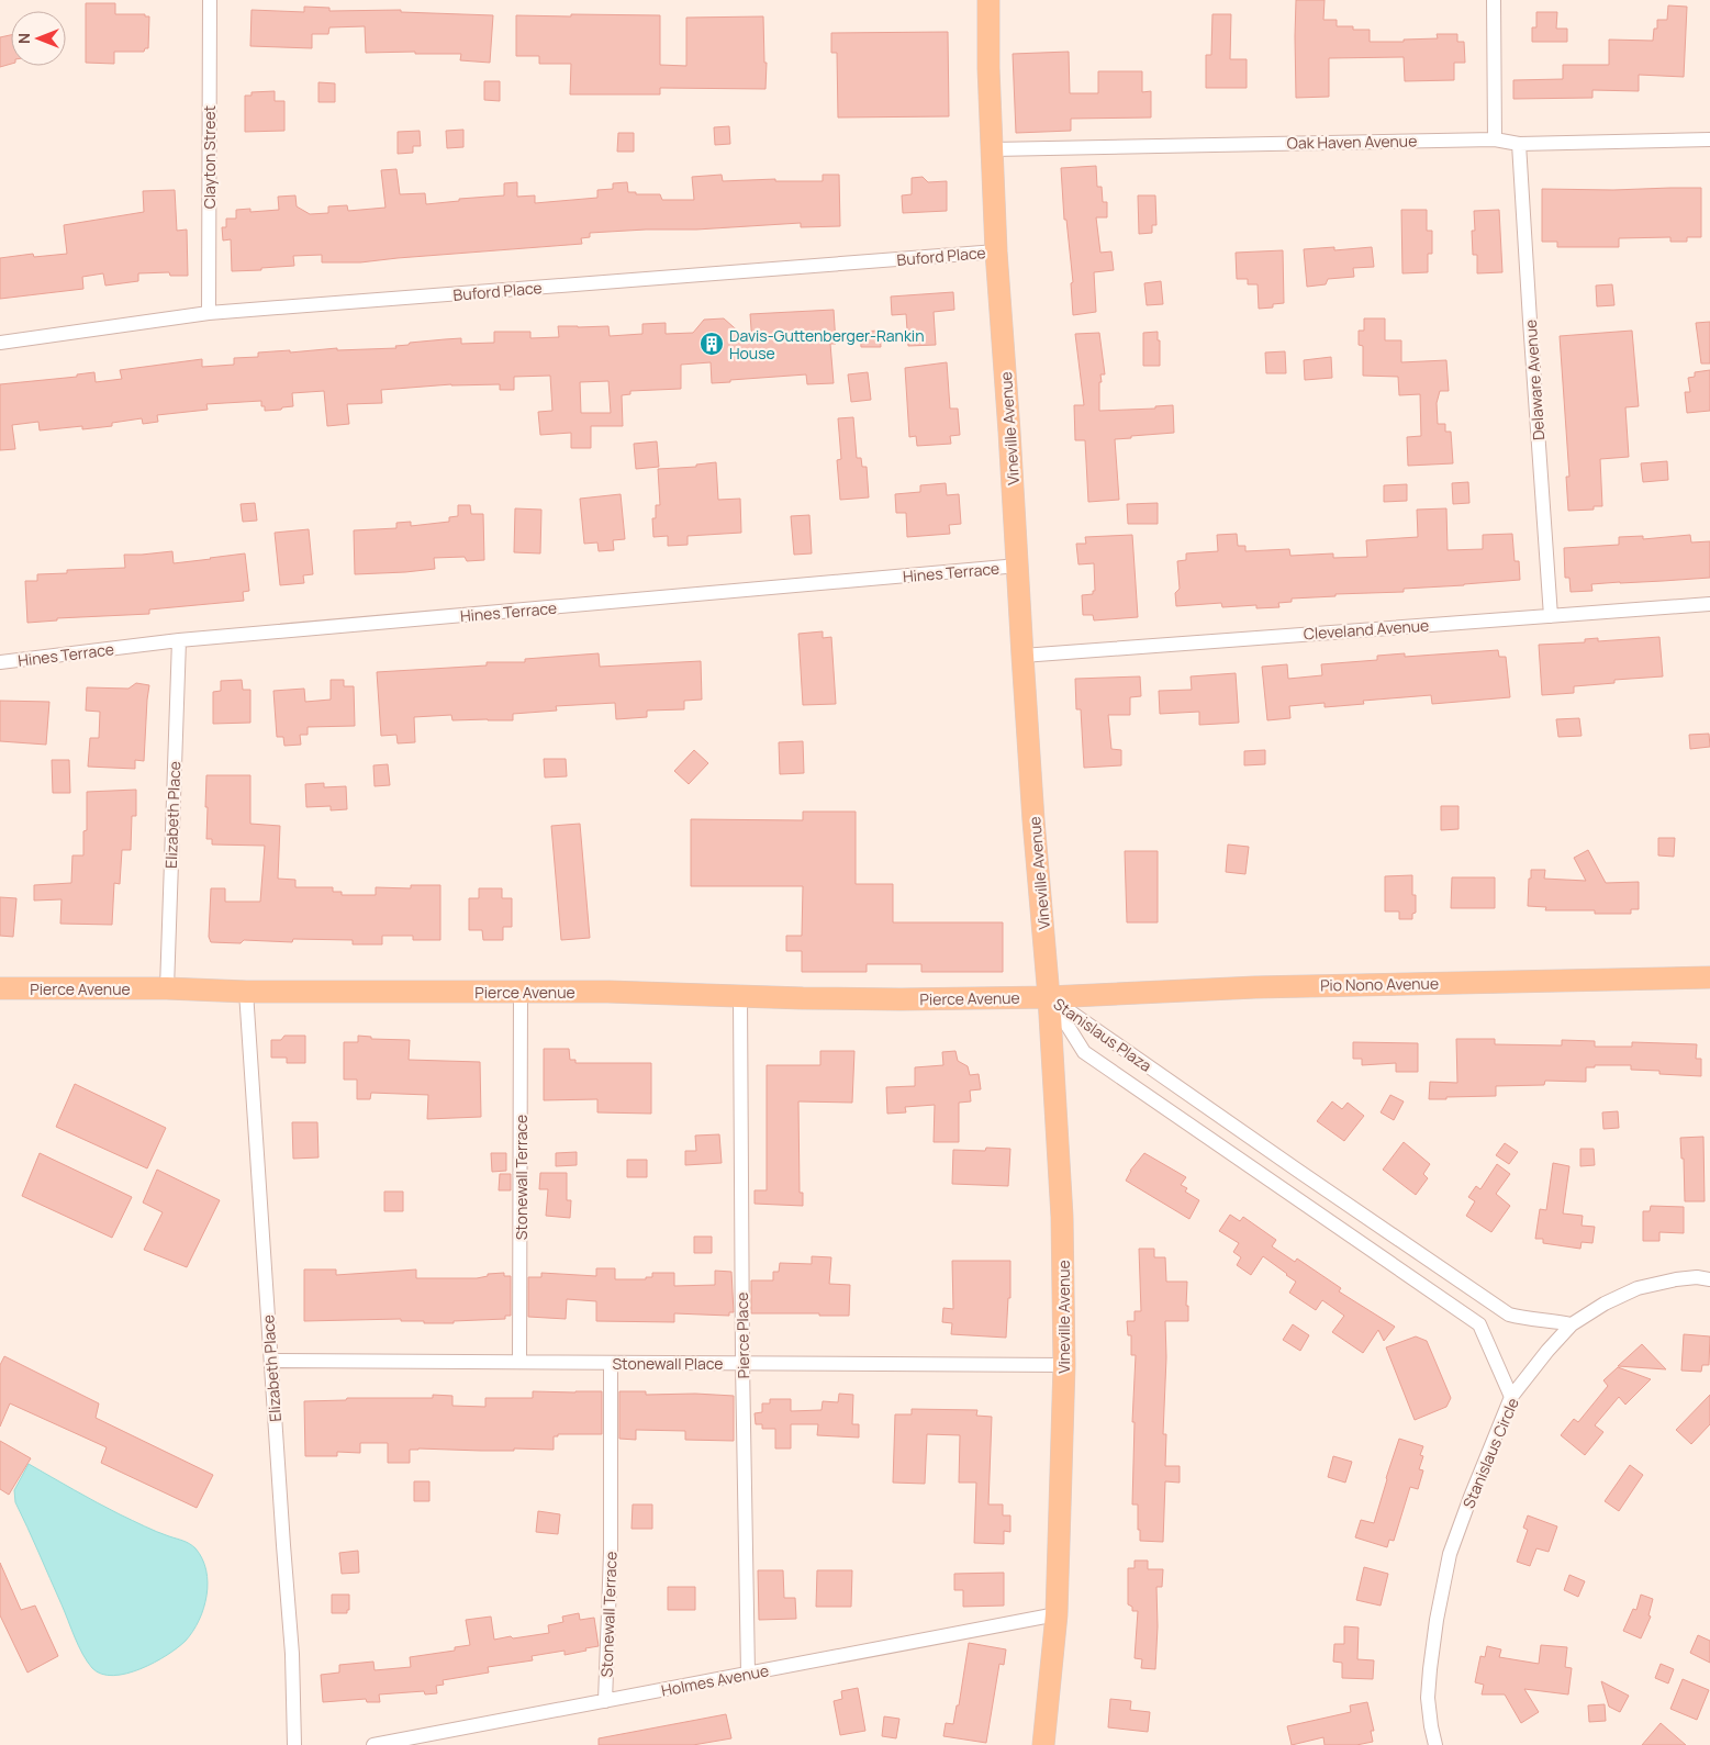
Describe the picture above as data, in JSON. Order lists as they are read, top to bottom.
{
  "streets": {
    "main road": ["Vineville Avenue", "Pio Nono Avenue", "Pierce Avenue"],
    "street": [
      "Oak Haven Avenue",
      "Clayton Street",
      "Buford Place",
      "Delaware Avenue",
      "Hines Terrace",
      "Cleveland Avenue",
      "Elizabeth Place",
      "Stanislaus Plaza",
      "Stonewall Terrace",
      "Pierce Place",
      "Stonewall Place",
      "Stanislaus Circle",
      "Holmes Avenue"
    ]
  },
  "crossings": [
    ["Oak Haven Avenue", "Delaware Avenue"],
    ["Oak Haven Avenue", "Vineville Avenue"],
    ["Clayton Street", "Buford Place"],
    ["Buford Place", "Vineville Avenue"],
    ["Delaware Avenue", "Cleveland Avenue"],
    ["Vineville Avenue", "Hines Terrace"],
    ["Vineville Avenue", "Cleveland Avenue"],
    ["Vineville Avenue", "Pio Nono Avenue"],
    ["Vineville Avenue", "Pierce Avenue"],
    ["Vineville Avenue", "Stanislaus Plaza"],
    ["Vineville Avenue", "Stonewall Place"],
    ["Vineville Avenue", "Holmes Avenue"],
    ["Hines Terrace", "Elizabeth Place"],
    ["Elizabeth Place", "Pierce Avenue"],
    ["Elizabeth Place", "Stonewall Place"],
    ["Pio Nono Avenue", "Pierce Avenue"],
    ["Pio Nono Avenue", "Stanislaus Plaza"],
    ["Pierce Avenue", "Stanislaus Plaza"],
    ["Pierce Avenue", "Stonewall Terrace"],
    ["Pierce Avenue", "Pierce Place"],
    ["Stanislaus Plaza", "Stanislaus Circle"],
    ["Stonewall Terrace", "Stonewall Place"],
    ["Stonewall Terrace", "Holmes Avenue"],
    ["Pierce Place", "Stonewall Place"],
    ["Pierce Place", "Holmes Avenue"]
  ],
  "places": {
    "building": ["Davis-Guttenberger-Rankin House"]
  },
  "north": "left"
}
